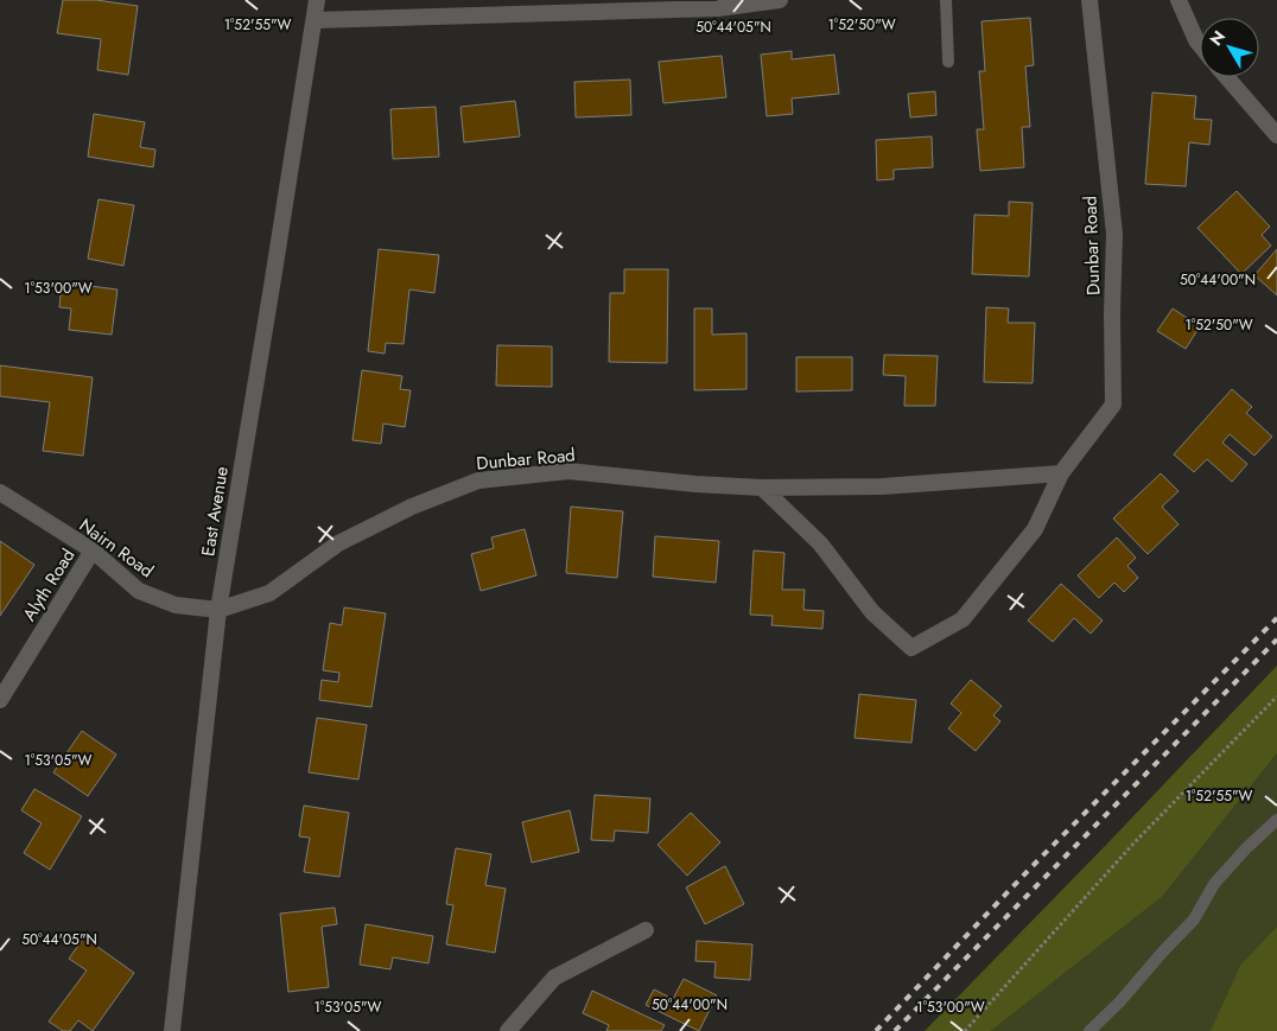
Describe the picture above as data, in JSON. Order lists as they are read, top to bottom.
{
  "streets": {
    "street": [
      "Dunbar Road",
      "East Avenue",
      "Nairn Road",
      "Alyth Road"
    ]
  },
  "crossings": [
    ["Dunbar Road", "East Avenue"],
    ["Dunbar Road", "Nairn Road"],
    ["East Avenue", "Nairn Road"],
    ["Nairn Road", "Alyth Road"]
  ],
  "north": "top left",
  "coordinates": [
    "1°52'55\"W",
    "1°52'50\"W",
    "50°44'05\"N",
    "50°44'00\"N",
    "1°53'00\"W",
    "1°53'05\"W"
  ]
}
